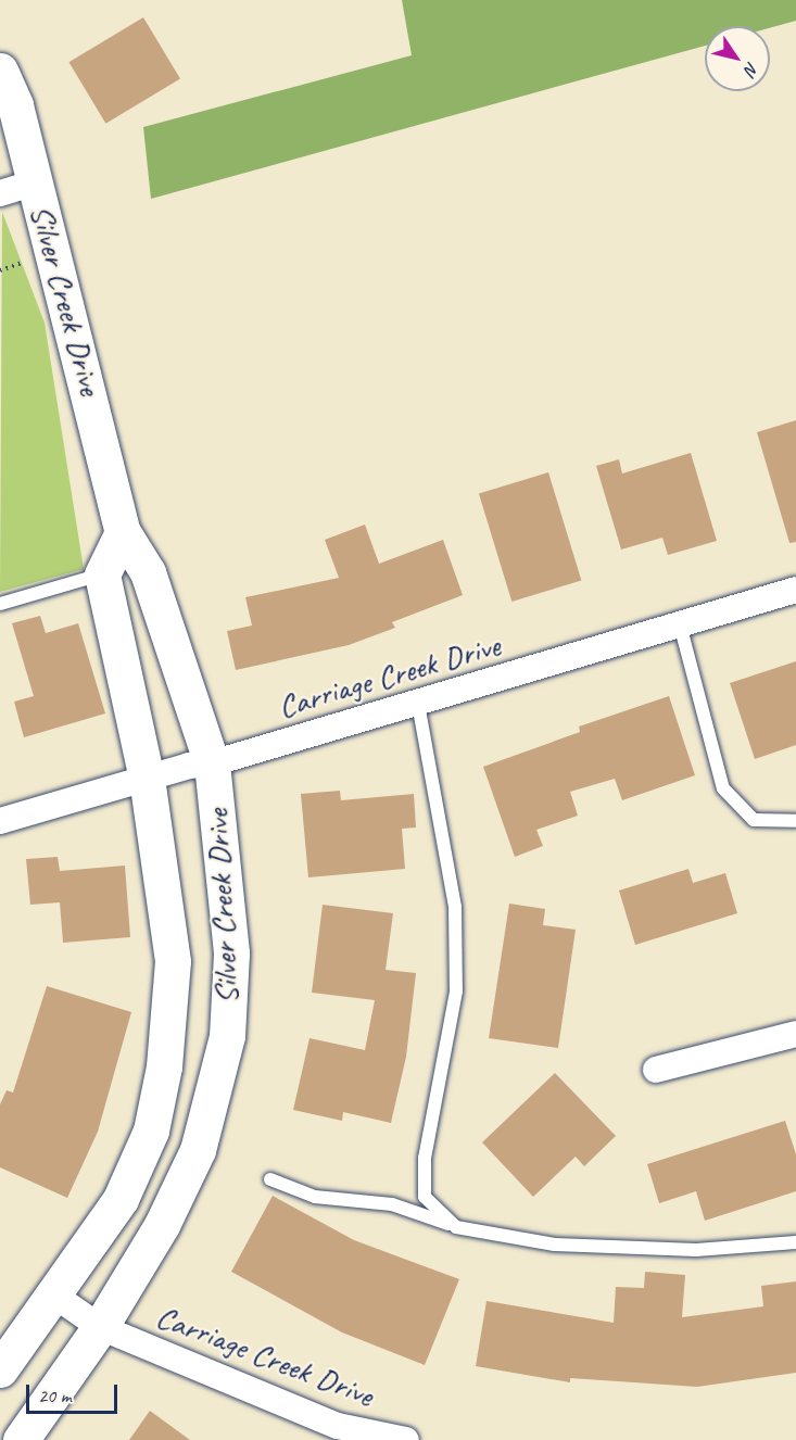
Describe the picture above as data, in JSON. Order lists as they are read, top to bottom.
{
  "streets": {
    "street": ["Silver Creek Drive", "Carriage Creek Drive"]
  },
  "crossings": [
    ["Silver Creek Drive", "Carriage Creek Drive"]
  ],
  "scale_bar": "20 m",
  "north": "bottom right"
}
